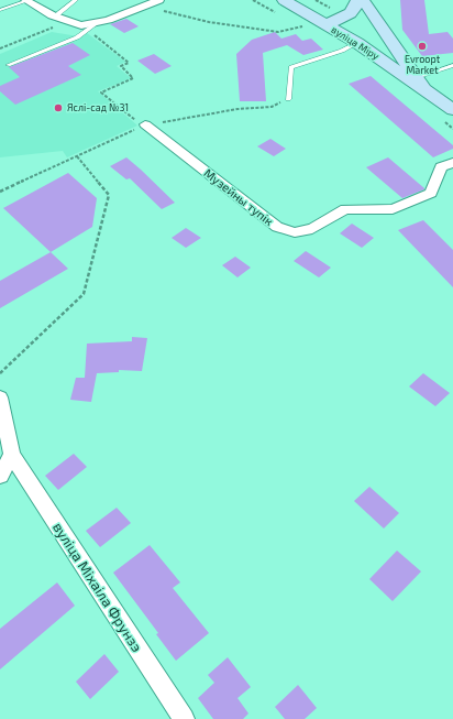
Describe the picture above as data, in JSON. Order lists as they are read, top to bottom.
{
  "streets": {
    "street": ["вуліца Міру", "Музейны тупік", "вуліца Міхаіла Фрунзэ"]
  },
  "places": ["Evroopt Market", "Яслі-сад №31"]
}
